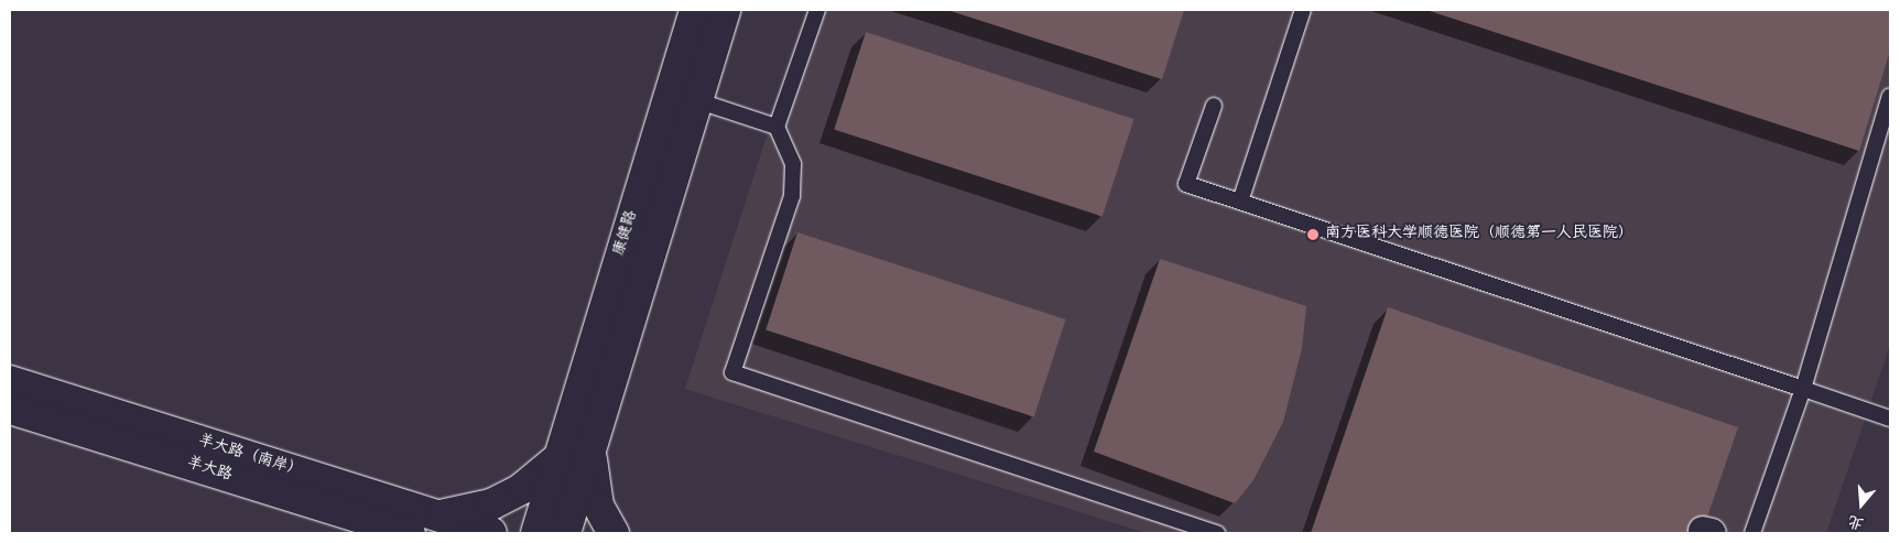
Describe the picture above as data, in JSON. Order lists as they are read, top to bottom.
{
  "streets": {
    "street": ["康健路", "羊大路（南岸）", "羊大路"]
  },
  "places": ["南方医科大学顺德医院（顺德第一人民医院）"],
  "north": "bottom"
}
